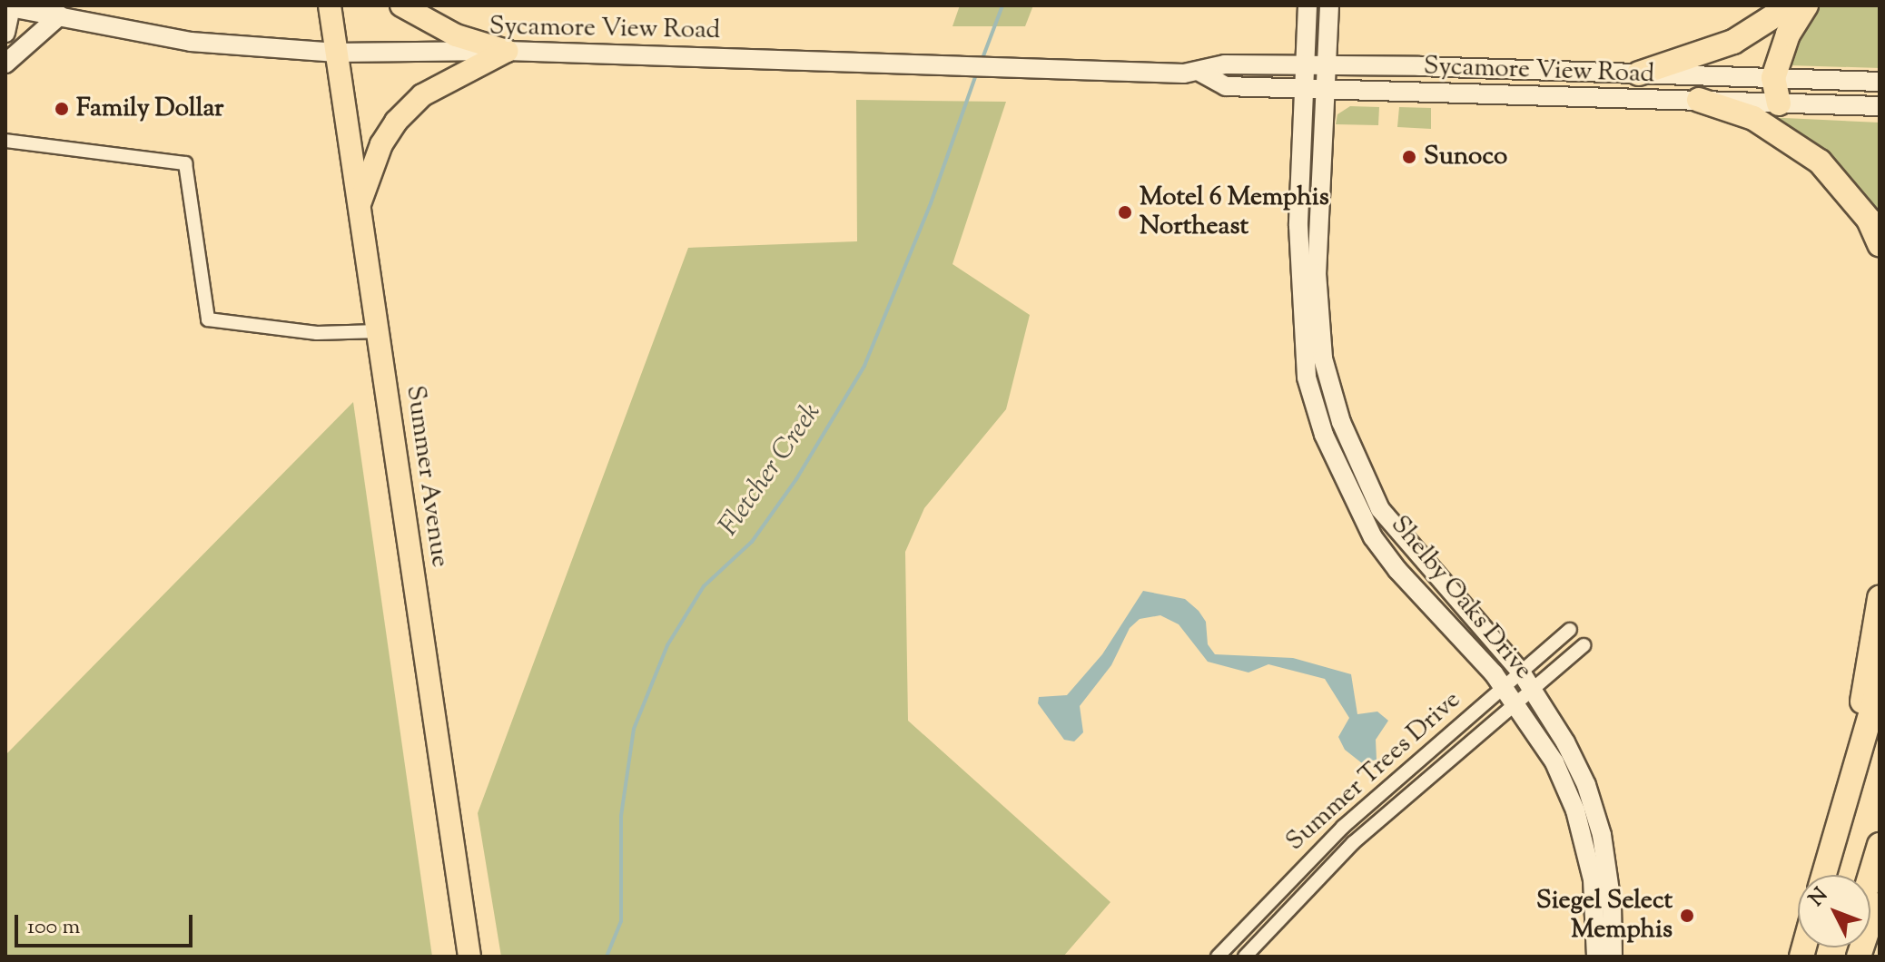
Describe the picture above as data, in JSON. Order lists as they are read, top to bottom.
{
  "streets": {
    "main road": ["Sycamore View Road", "Summer Avenue", "Shelby Oaks Drive"],
    "street": ["Summer Trees Drive"]
  },
  "crossings": [
    ["Sycamore View Road", "Summer Avenue"],
    ["Sycamore View Road", "Shelby Oaks Drive"],
    ["Shelby Oaks Drive", "Summer Trees Drive"]
  ],
  "water": ["Fletcher Creek"],
  "places": [
    "Family Dollar",
    "Sunoco",
    "Motel 6 Memphis Northeast",
    "Siegel Select Memphis"
  ],
  "scale_bar": "100 m",
  "north": "top left"
}
